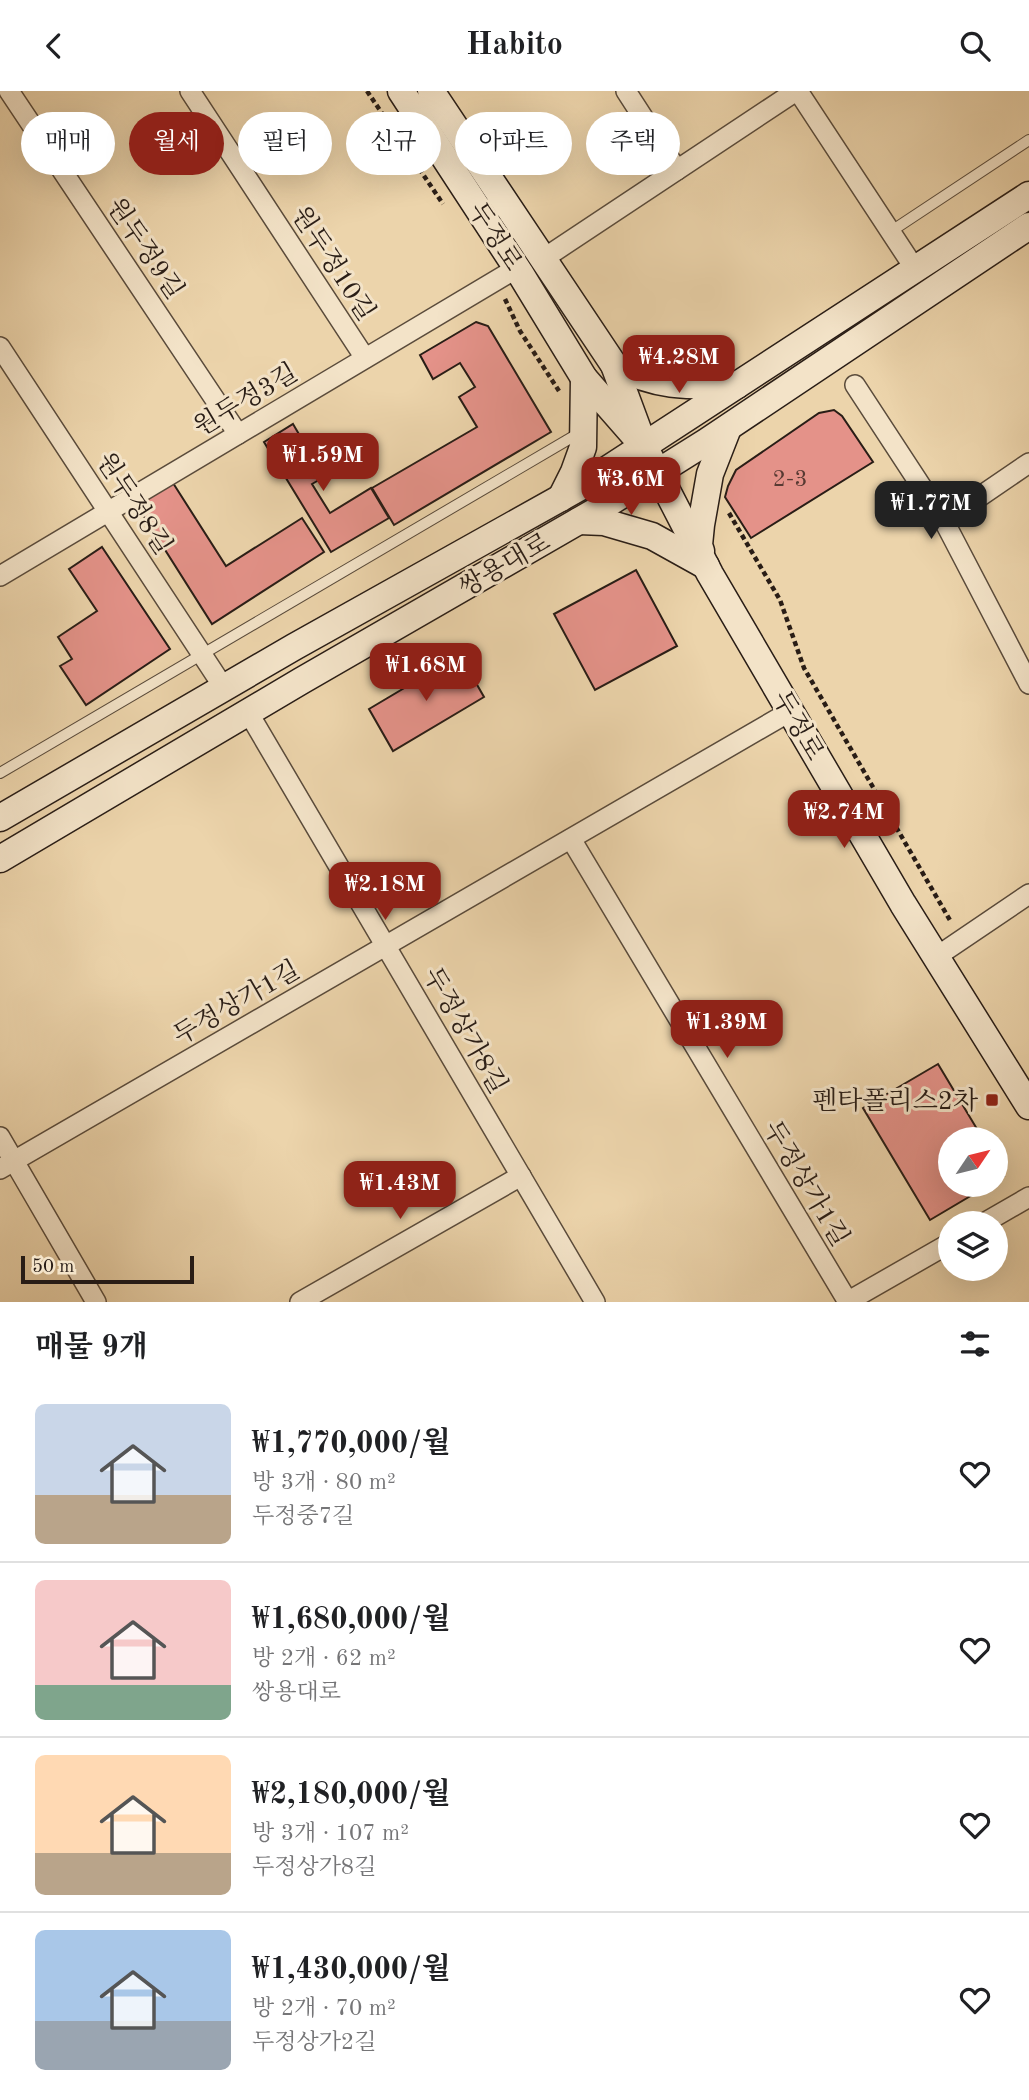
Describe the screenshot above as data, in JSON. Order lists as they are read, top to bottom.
{
  "streets": {
    "street": [
      "두정로",
      "원두정9길",
      "원두정10길",
      "원두정3길",
      "원두정8길",
      "쌍용대로",
      "두정상가1길",
      "두정상가8길"
    ]
  },
  "crossings": [
    ["두정로", "원두정3길"],
    ["두정로", "쌍용대로"],
    ["두정로", "두정상가1길"],
    ["원두정9길", "원두정3길"],
    ["원두정10길", "원두정3길"],
    ["원두정3길", "원두정8길"],
    ["원두정8길", "쌍용대로"],
    ["쌍용대로", "두정상가8길"],
    ["두정상가1길", "두정상가8길"]
  ],
  "places": {
    "transit": ["펜타폴리스2차"]
  },
  "house_numbers": ["2-3"],
  "scale_bar": "50 m",
  "north": "top right",
  "page": {
    "header": "Habito",
    "chip": [
      "매매",
      "월세",
      "필터",
      "신규",
      "아파트",
      "주택"
    ],
    "price": [
      "₩4.28M",
      "₩1.59M",
      "₩3.6M",
      "₩1.77M",
      "₩1.68M",
      "₩2.74M",
      "₩2.18M",
      "₩1.39M",
      "₩1.43M"
    ],
    "scale": "50 m",
    "heading": "매물 9개",
    "list": [
      {
        "name": "₩1,770,000/월",
        "note": "방 3개 · 80 m² · 두정중7길"
      },
      {
        "name": "₩1,680,000/월",
        "note": "방 2개 · 62 m² · 쌍용대로"
      },
      {
        "name": "₩2,180,000/월",
        "note": "방 3개 · 107 m² · 두정상가8길"
      },
      {
        "name": "₩1,430,000/월",
        "note": "방 2개 · 70 m² · 두정상가2길"
      }
    ]
  }
}
